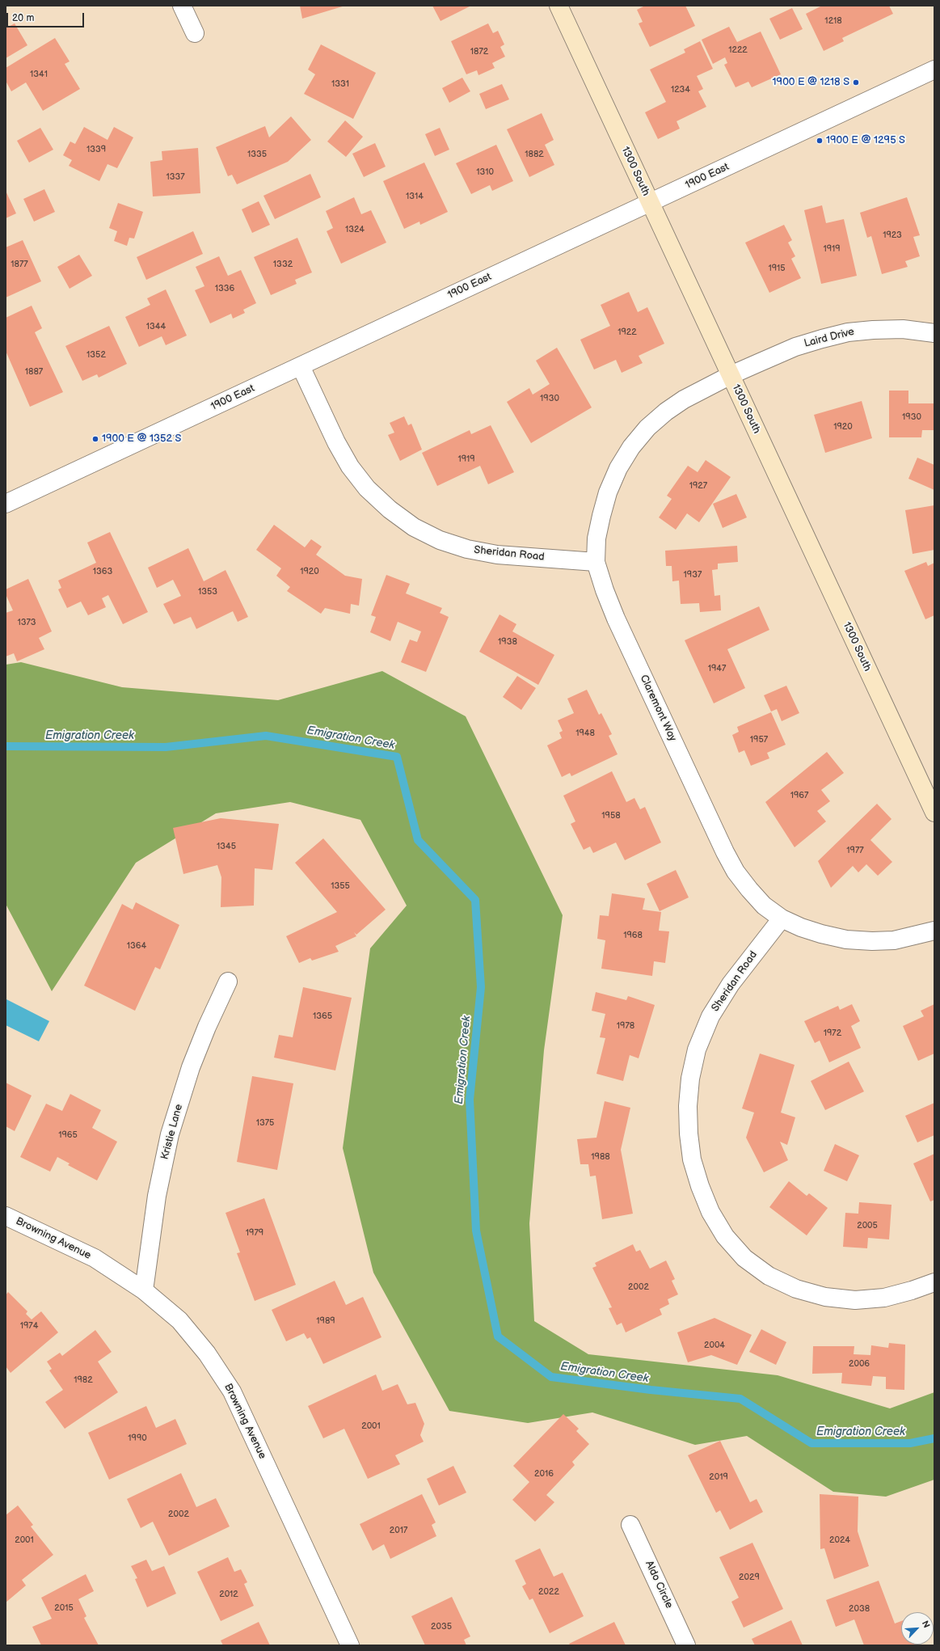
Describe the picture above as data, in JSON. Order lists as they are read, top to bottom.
{
  "streets": {
    "street": [
      "1300 South",
      "1900 East",
      "Laird Drive",
      "Sheridan Road",
      "Claremont Way",
      "Kristie Lane",
      "Browning Avenue",
      "Aldo Circle"
    ]
  },
  "crossings": [
    ["1300 South", "1900 East"],
    ["1300 South", "Laird Drive"],
    ["1300 South", "Claremont Way"],
    ["1900 East", "Sheridan Road"],
    ["Laird Drive", "Claremont Way"],
    ["Sheridan Road", "Claremont Way"],
    ["Kristie Lane", "Browning Avenue"]
  ],
  "water": ["Emigration Creek"],
  "places": ["1900 E @ 1218 S", "1900 E @ 1295 S", "1900 E @ 1352 S"],
  "house_numbers": [
    "1218",
    "1222",
    "1872",
    "1341",
    "1331",
    "1234",
    "1339",
    "1335",
    "1882",
    "1310",
    "1337",
    "1314",
    "1324",
    "1923",
    "1919",
    "1877",
    "1332",
    "1915",
    "1336",
    "1344",
    "1922",
    "1352",
    "1887",
    "1930",
    "1930",
    "1920",
    "1919",
    "1927",
    "1363",
    "1920",
    "1937",
    "1353",
    "1373",
    "1938",
    "1947",
    "1948",
    "1957",
    "1967",
    "1958",
    "1345",
    "1977",
    "1355",
    "1968",
    "1364",
    "1365",
    "1978",
    "1972",
    "1375",
    "1965",
    "1988",
    "2005",
    "1979",
    "2002",
    "1989",
    "1974",
    "2004",
    "2006",
    "1982",
    "2001",
    "1990",
    "2016",
    "2019",
    "2002",
    "2017",
    "2001",
    "2024",
    "2029",
    "2022",
    "2012",
    "2015",
    "2038",
    "2035"
  ],
  "scale_bar": "20 m",
  "north": "top right"
}
